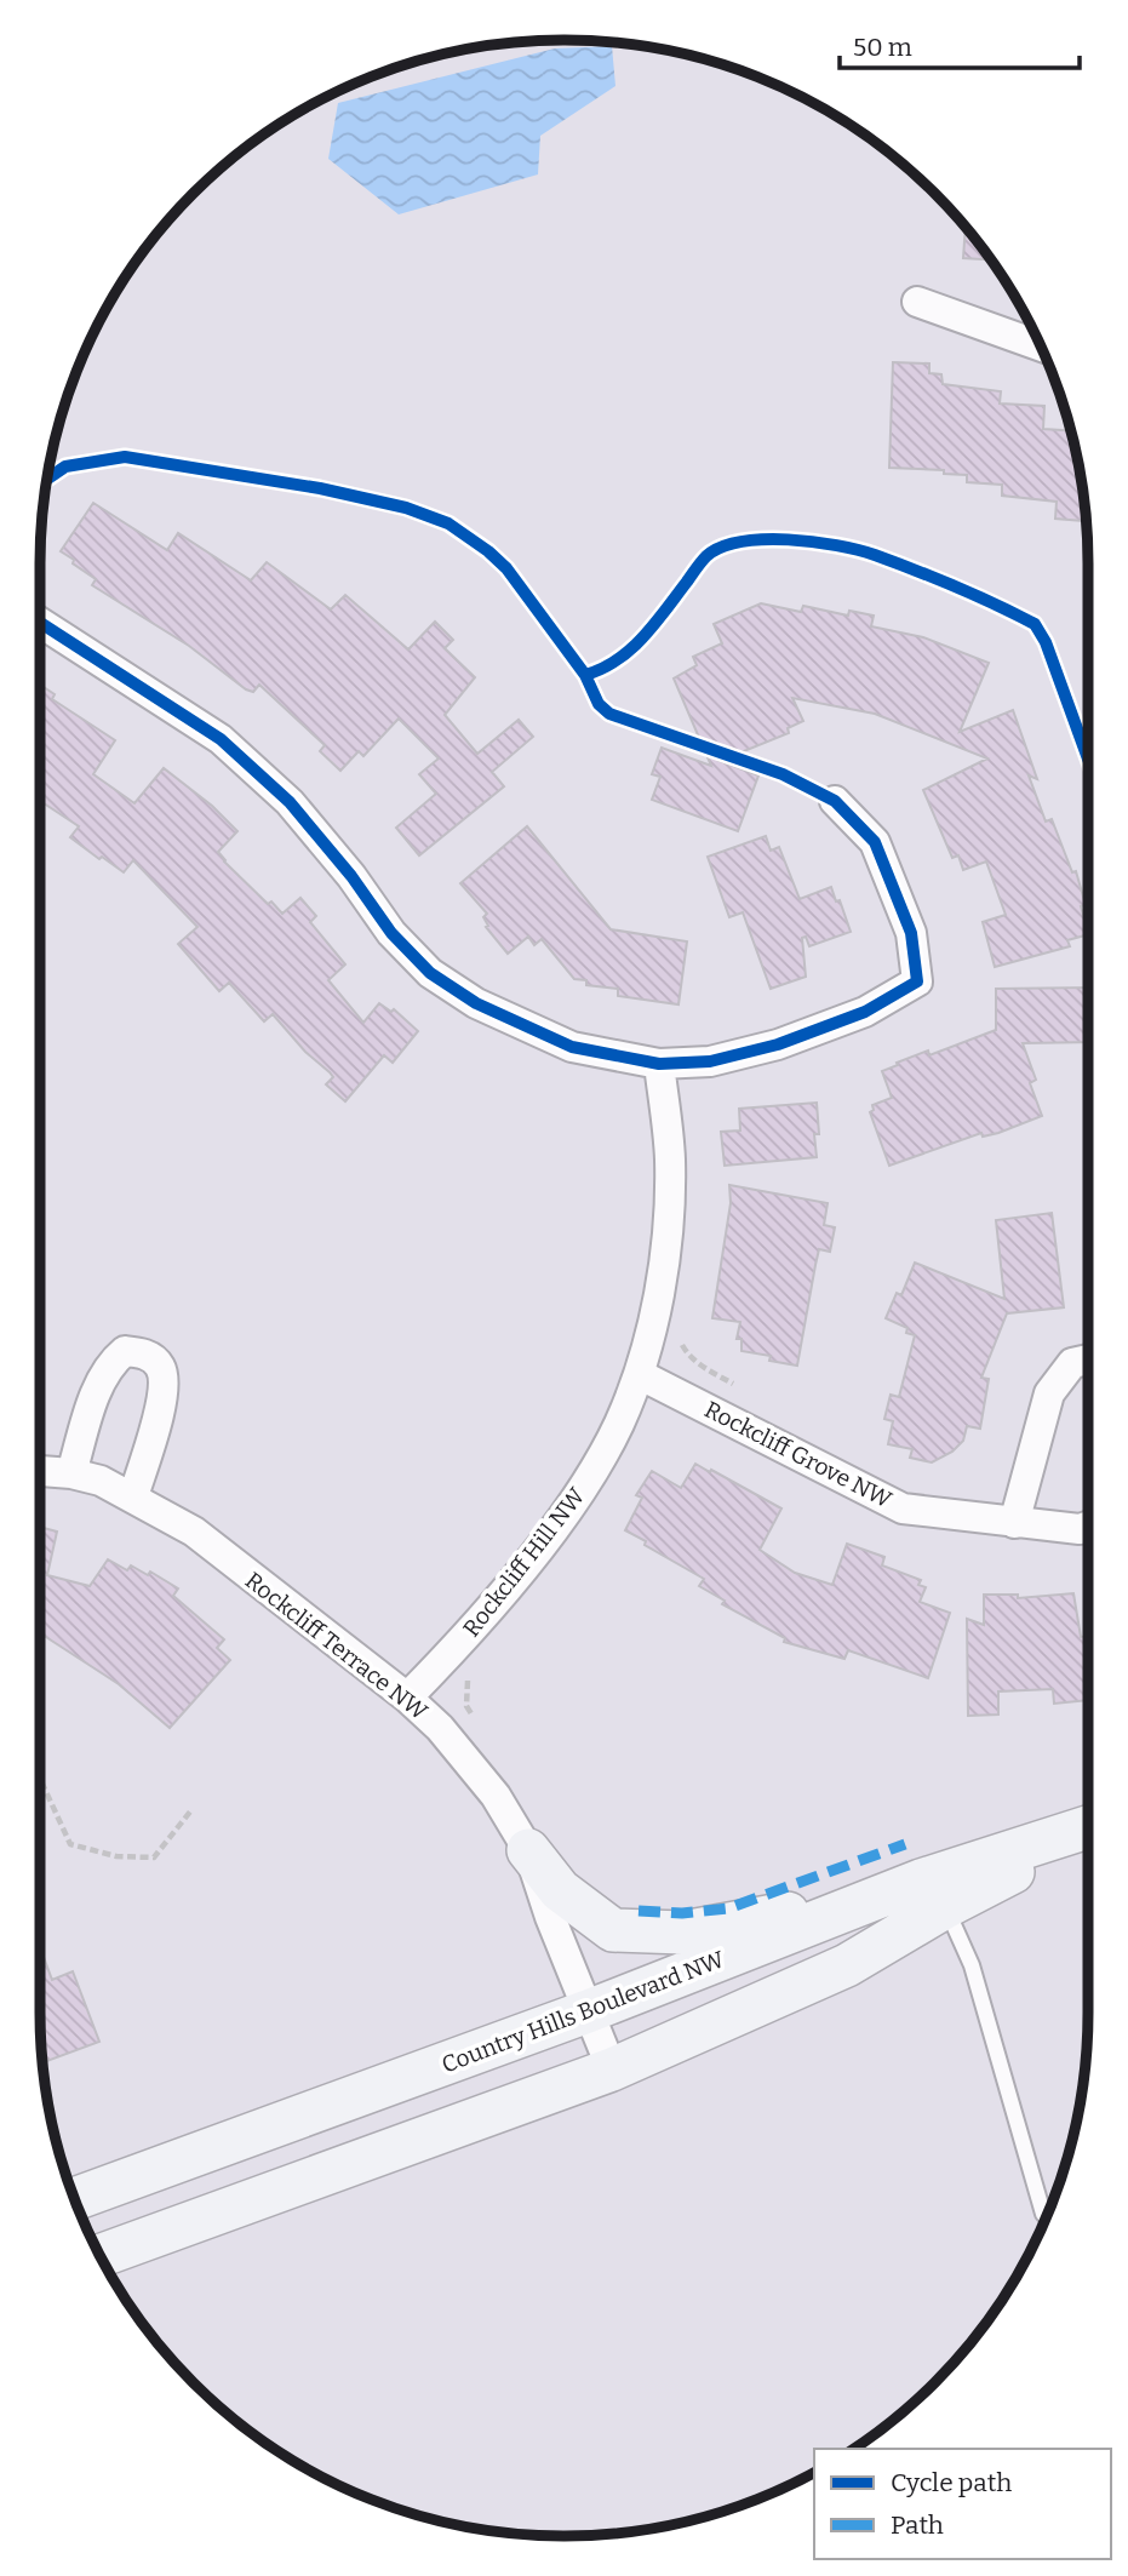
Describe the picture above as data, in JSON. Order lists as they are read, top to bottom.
{
  "streets": {
    "main road": ["Country Hills Boulevard NW"],
    "street": ["Rockcliff Grove NW", "Rockcliff Hill NW", "Rockcliff Terrace NW"]
  },
  "crossings": [
    ["Rockcliff Grove NW", "Rockcliff Hill NW"],
    ["Rockcliff Hill NW", "Rockcliff Terrace NW"],
    ["Rockcliff Terrace NW", "Country Hills Boulevard NW"]
  ],
  "legend": ["Cycle path", "Path"],
  "scale_bar": "50 m"
}
